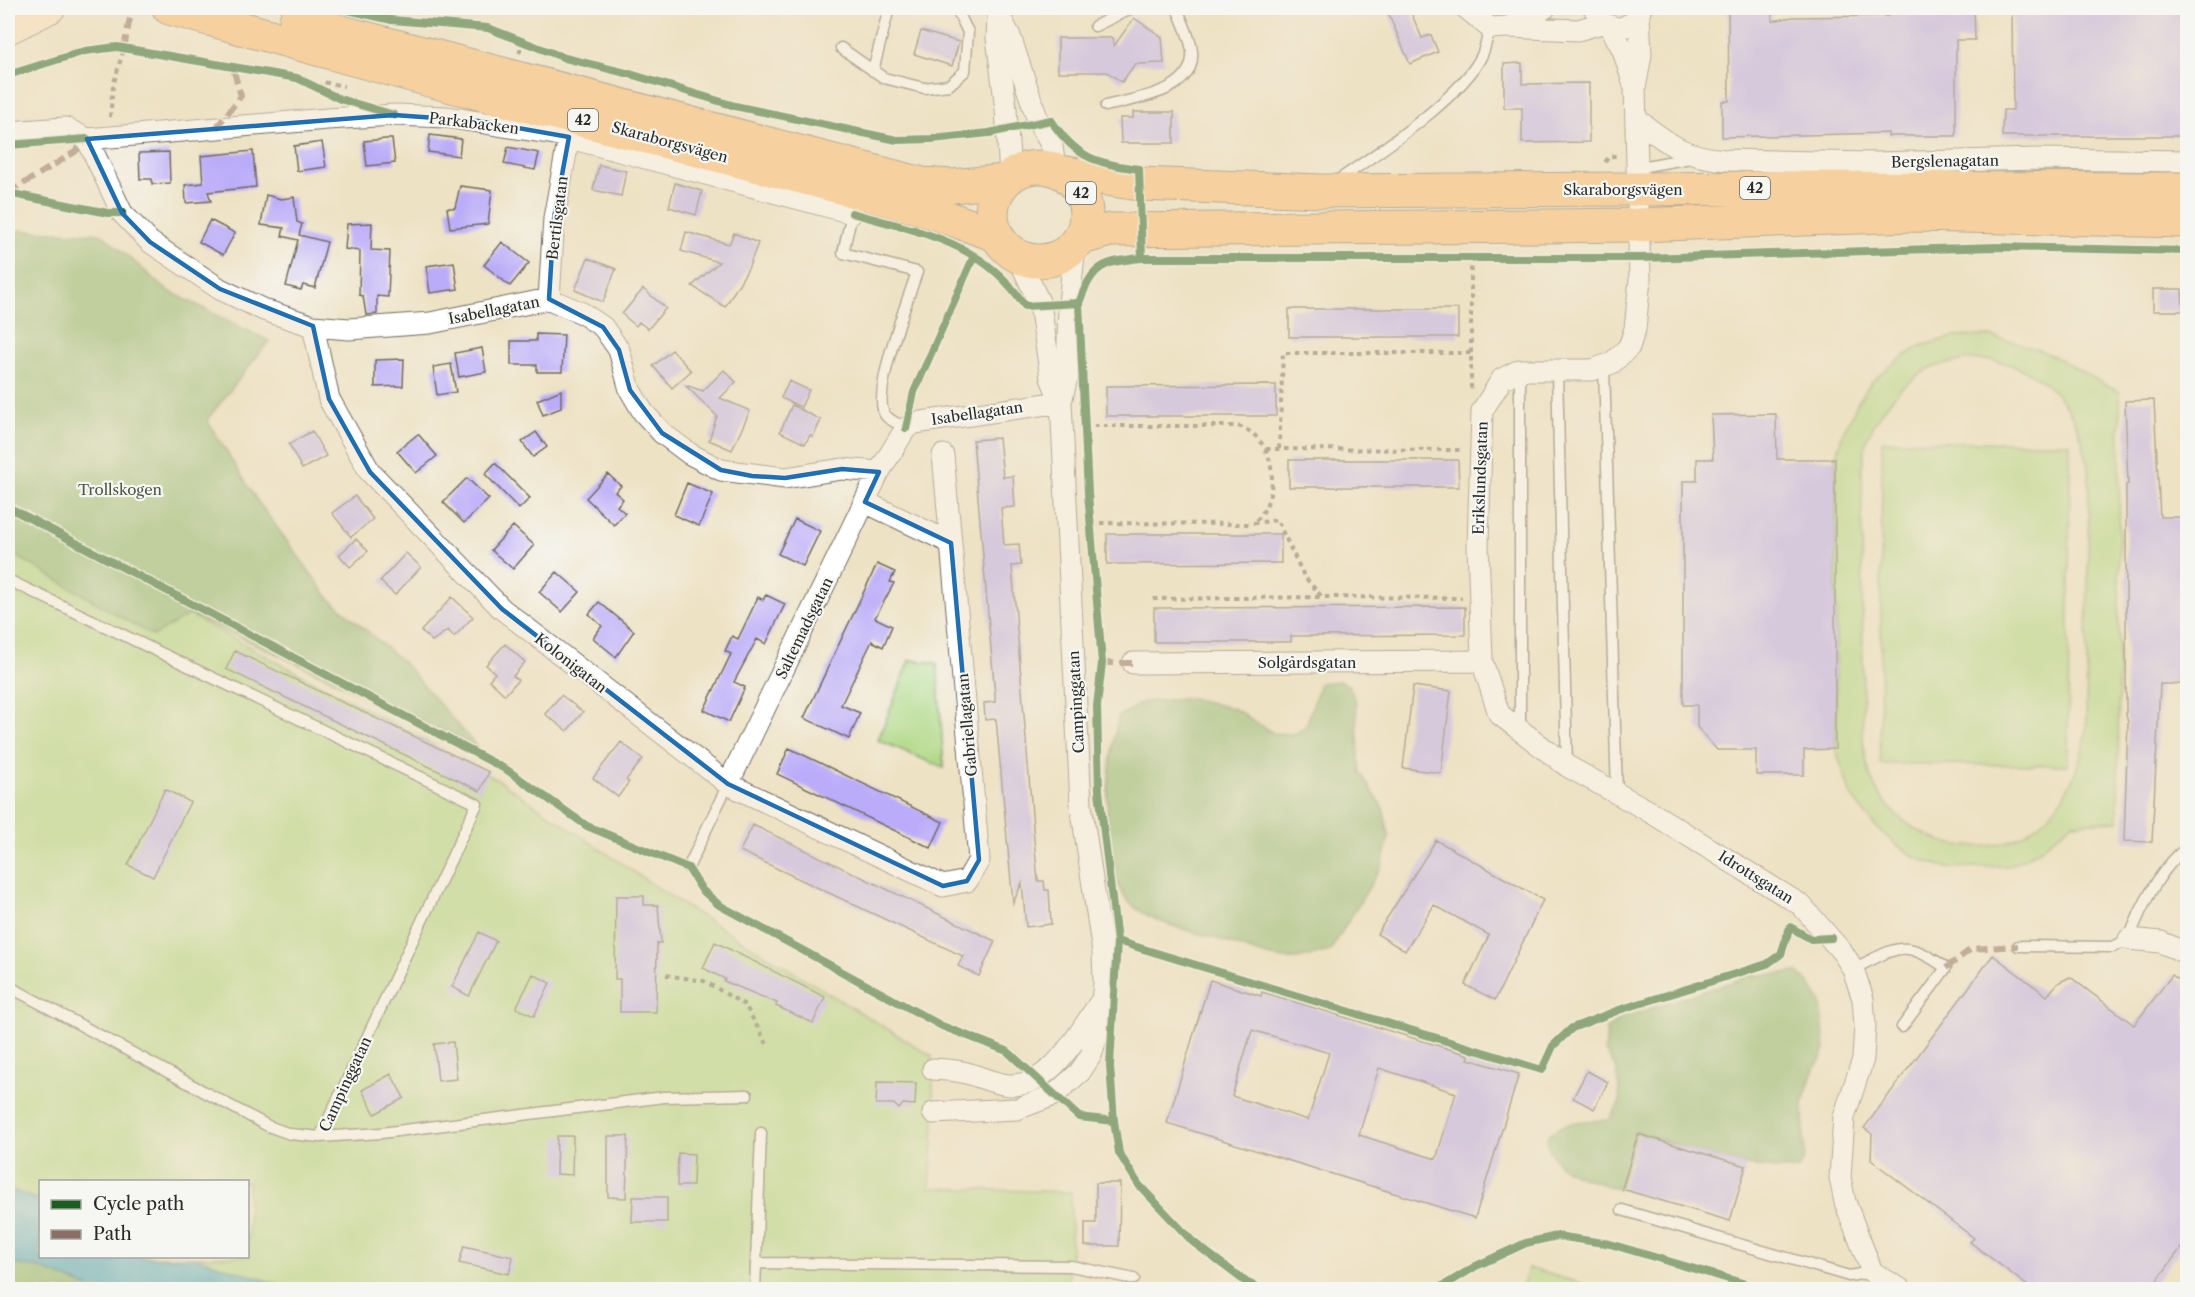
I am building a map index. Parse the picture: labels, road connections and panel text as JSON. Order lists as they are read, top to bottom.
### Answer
{
  "streets": {
    "main road": ["42", "Skaraborgsvägen"],
    "street": [
      "Parkabacken",
      "Bergslenagatan",
      "Bertilsgatan",
      "Isabellagatan",
      "Erikslundsgatan",
      "Saltemadsgatan",
      "Solgårdsgatan",
      "Kolonigatan",
      "Campinggatan",
      "Gabriellagatan",
      "Idrottsgatan"
    ]
  },
  "crossings": [
    ["42", "Skaraborgsvägen"],
    ["42", "Campinggatan"],
    ["Parkabacken", "Bertilsgatan"],
    ["Parkabacken", "Isabellagatan"],
    ["Skaraborgsvägen", "Bergslenagatan"],
    ["Skaraborgsvägen", "Campinggatan"],
    ["Bertilsgatan", "Isabellagatan"],
    ["Isabellagatan", "Saltemadsgatan"],
    ["Isabellagatan", "Kolonigatan"],
    ["Isabellagatan", "Campinggatan"],
    ["Erikslundsgatan", "Solgårdsgatan"],
    ["Erikslundsgatan", "Idrottsgatan"],
    ["Saltemadsgatan", "Kolonigatan"],
    ["Kolonigatan", "Gabriellagatan"]
  ],
  "parks": ["Trollskogen"],
  "legend": ["Cycle path", "Path"]
}
